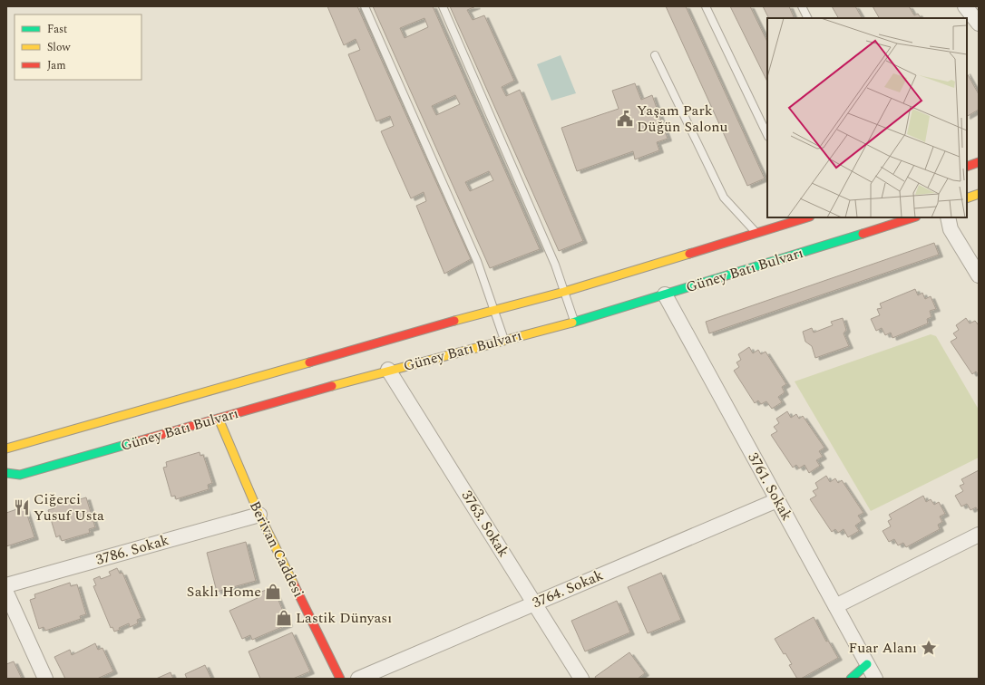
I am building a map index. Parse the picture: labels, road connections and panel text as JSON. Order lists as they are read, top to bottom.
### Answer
{
  "streets": {
    "street": [
      "Güney Batı Bulvarı",
      "3761. Sokak",
      "3763. Sokak",
      "Berivan Caddesi",
      "3786. Sokak",
      "3764. Sokak"
    ]
  },
  "crossings": [
    ["Güney Batı Bulvarı", "3761. Sokak"],
    ["Güney Batı Bulvarı", "3763. Sokak"],
    ["Güney Batı Bulvarı", "Berivan Caddesi"],
    ["3761. Sokak", "3764. Sokak"],
    ["3763. Sokak", "3764. Sokak"],
    ["Berivan Caddesi", "3786. Sokak"]
  ],
  "places": {
    "public building": ["Yaşam Park Düğün Salonu"],
    "restaurant": ["Ciğerci Yusuf Usta"],
    "shop": ["Saklı Home", "Lastik Dünyası"],
    "place": ["Fuar Alanı"]
  },
  "legend": ["Fast", "Slow", "Jam"]
}
